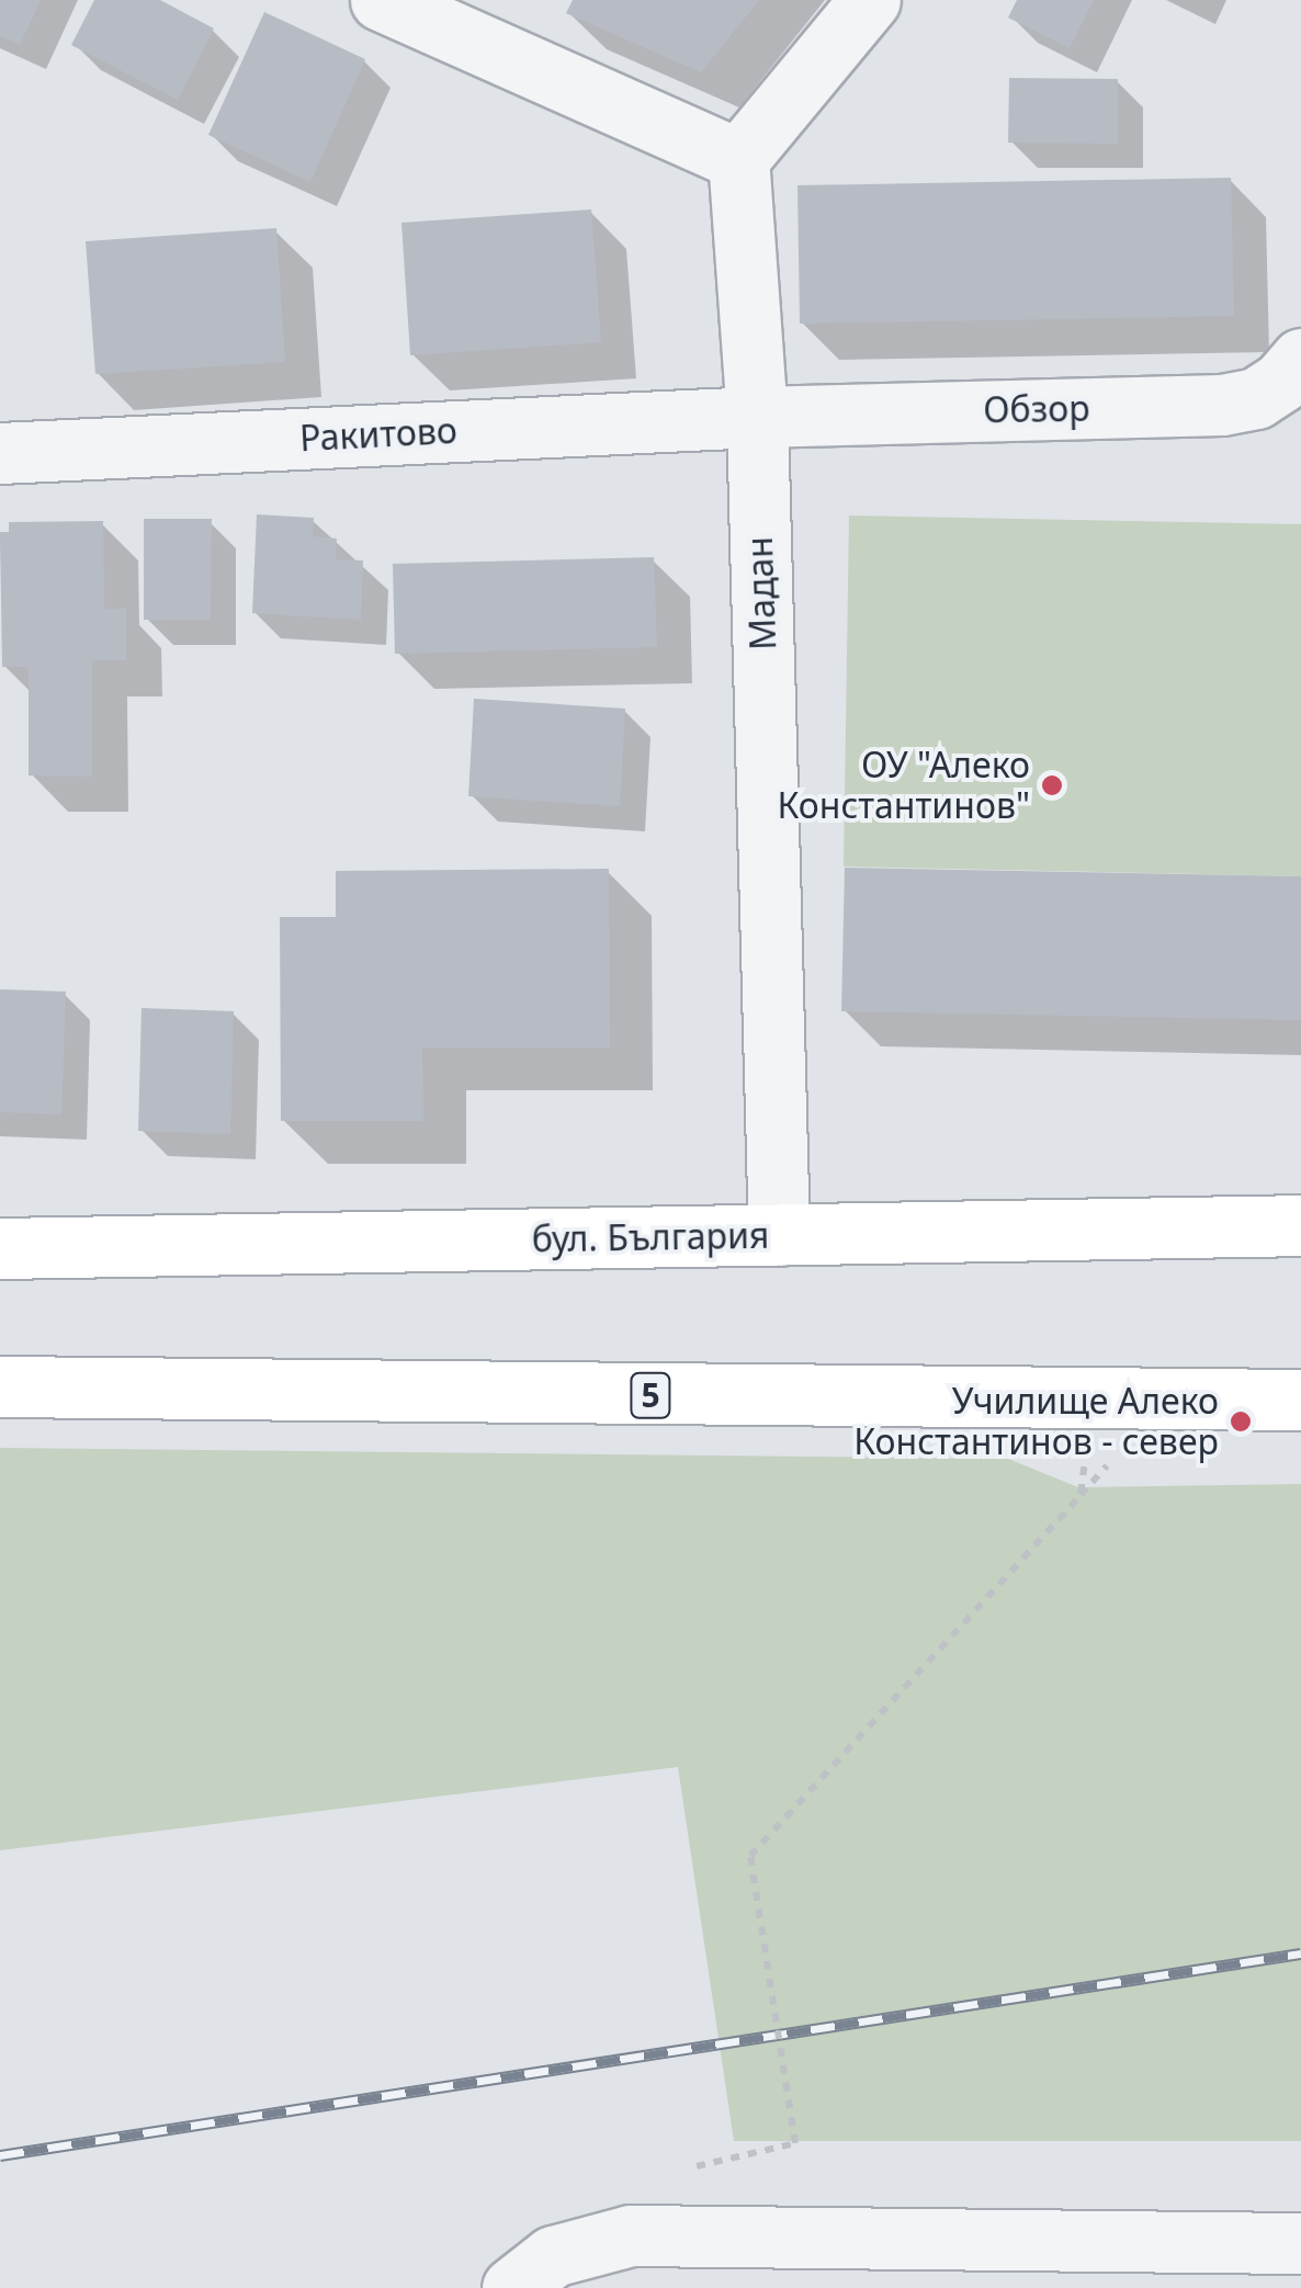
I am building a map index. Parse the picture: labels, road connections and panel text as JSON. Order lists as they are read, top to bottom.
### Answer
{
  "streets": {
    "highway": ["бул. България", "5"],
    "street": ["Обзор", "Ракитово", "Мадан"]
  },
  "crossings": [
    ["Обзор", "Ракитово"],
    ["Обзор", "Мадан"],
    ["Ракитово", "Мадан"],
    ["Мадан", "бул. България"]
  ],
  "places": ["ОУ \"Алеко Константинов\"", "Училище Алеко Константинов - север"]
}
